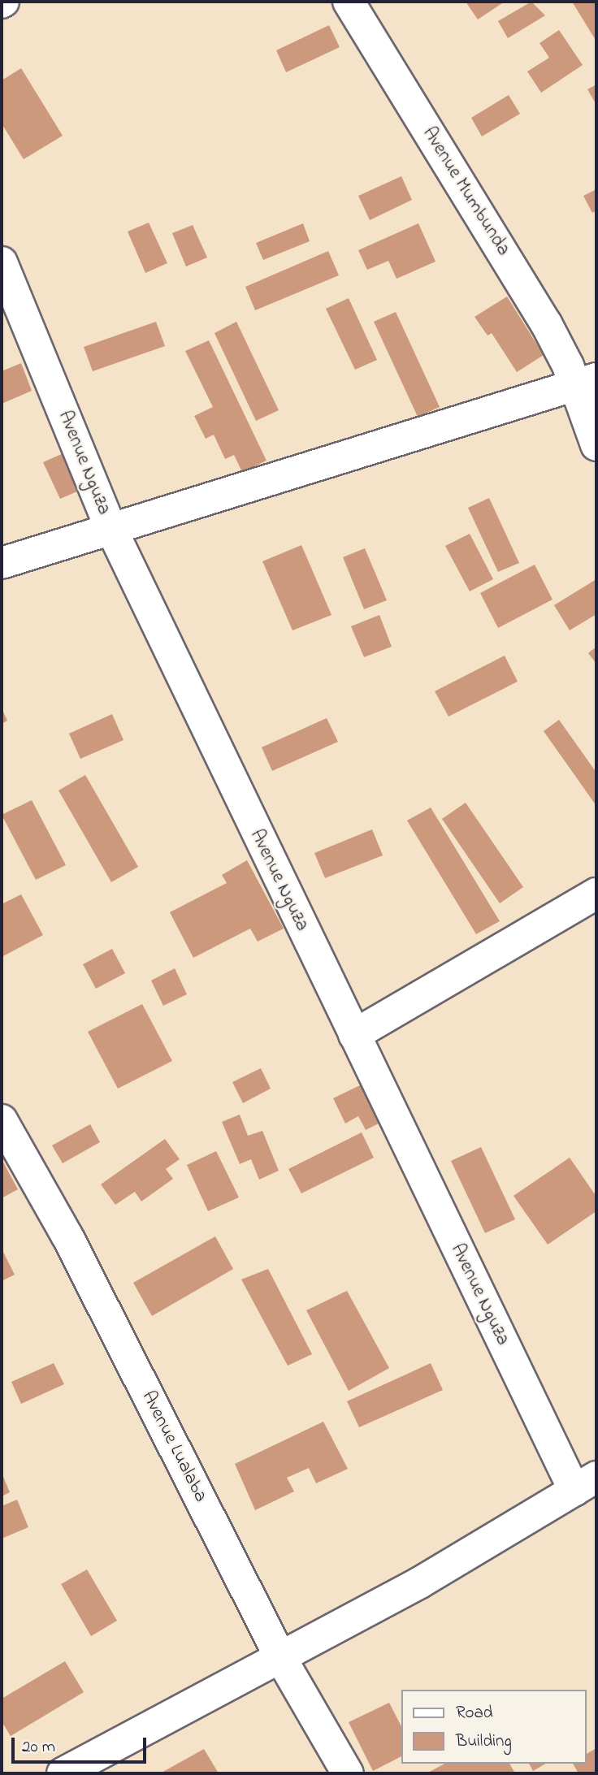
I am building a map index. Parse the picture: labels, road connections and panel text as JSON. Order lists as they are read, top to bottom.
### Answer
{
  "streets": {
    "street": ["Avenue Mumbunda", "Avenue Nguza", "Avenue Lualaba"]
  },
  "legend": ["Road", "Building"],
  "scale_bar": "20 m"
}
